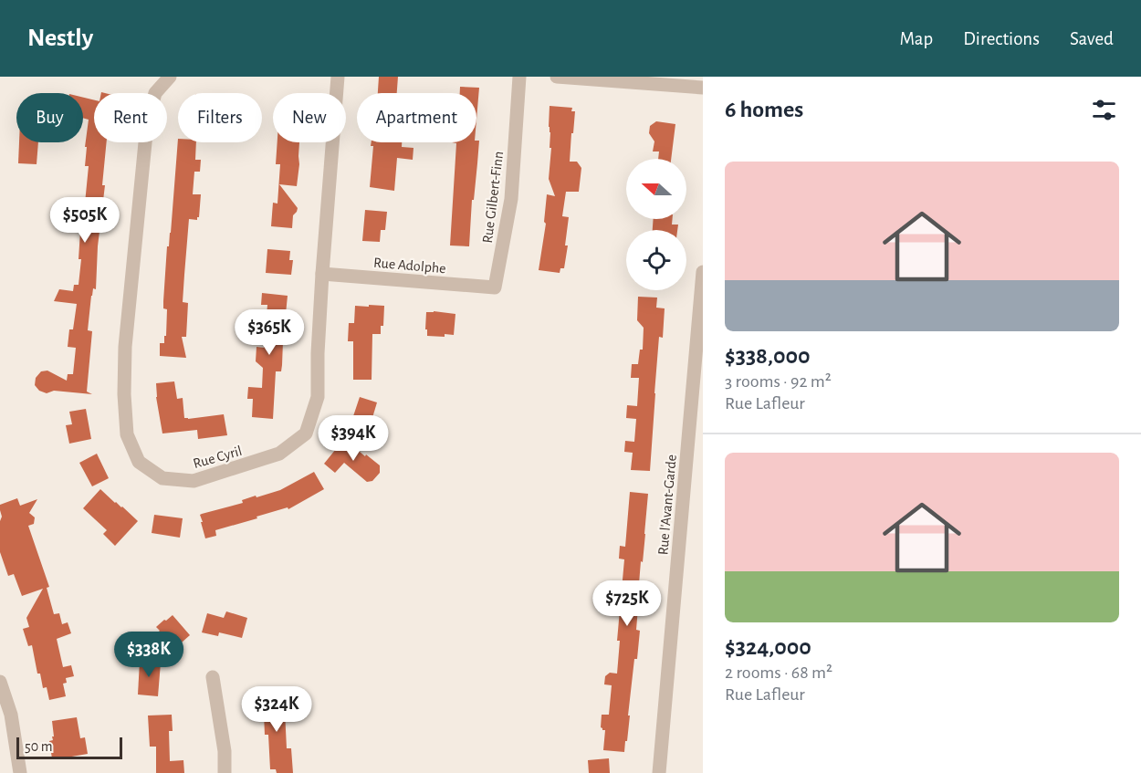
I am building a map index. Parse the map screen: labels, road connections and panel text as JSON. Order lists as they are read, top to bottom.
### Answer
{
  "streets": {
    "street": [
      "Rue Gilbert-Finn",
      "Rue Adolphe",
      "Rue Cyril",
      "Rue l'Avant-Garde"
    ]
  },
  "crossings": [
    ["Rue Gilbert-Finn", "Rue Adolphe"],
    ["Rue Adolphe", "Rue Cyril"]
  ],
  "scale_bar": "50 m",
  "north": "left",
  "page": {
    "header": "Nestly",
    "nav": ["Map", "Directions", "Saved"],
    "heading": "6 homes",
    "chip": [
      "Buy",
      "Rent",
      "Filters",
      "New",
      "Apartment"
    ],
    "list": [
      {
        "name": "$338,000",
        "note": "3 rooms · 92 m² · Rue Lafleur"
      },
      {
        "name": "$324,000",
        "note": "2 rooms · 68 m² · Rue Lafleur"
      }
    ],
    "price": [
      "$505K",
      "$365K",
      "$394K",
      "$725K",
      "$338K",
      "$324K"
    ],
    "scale": "50 m"
  }
}
